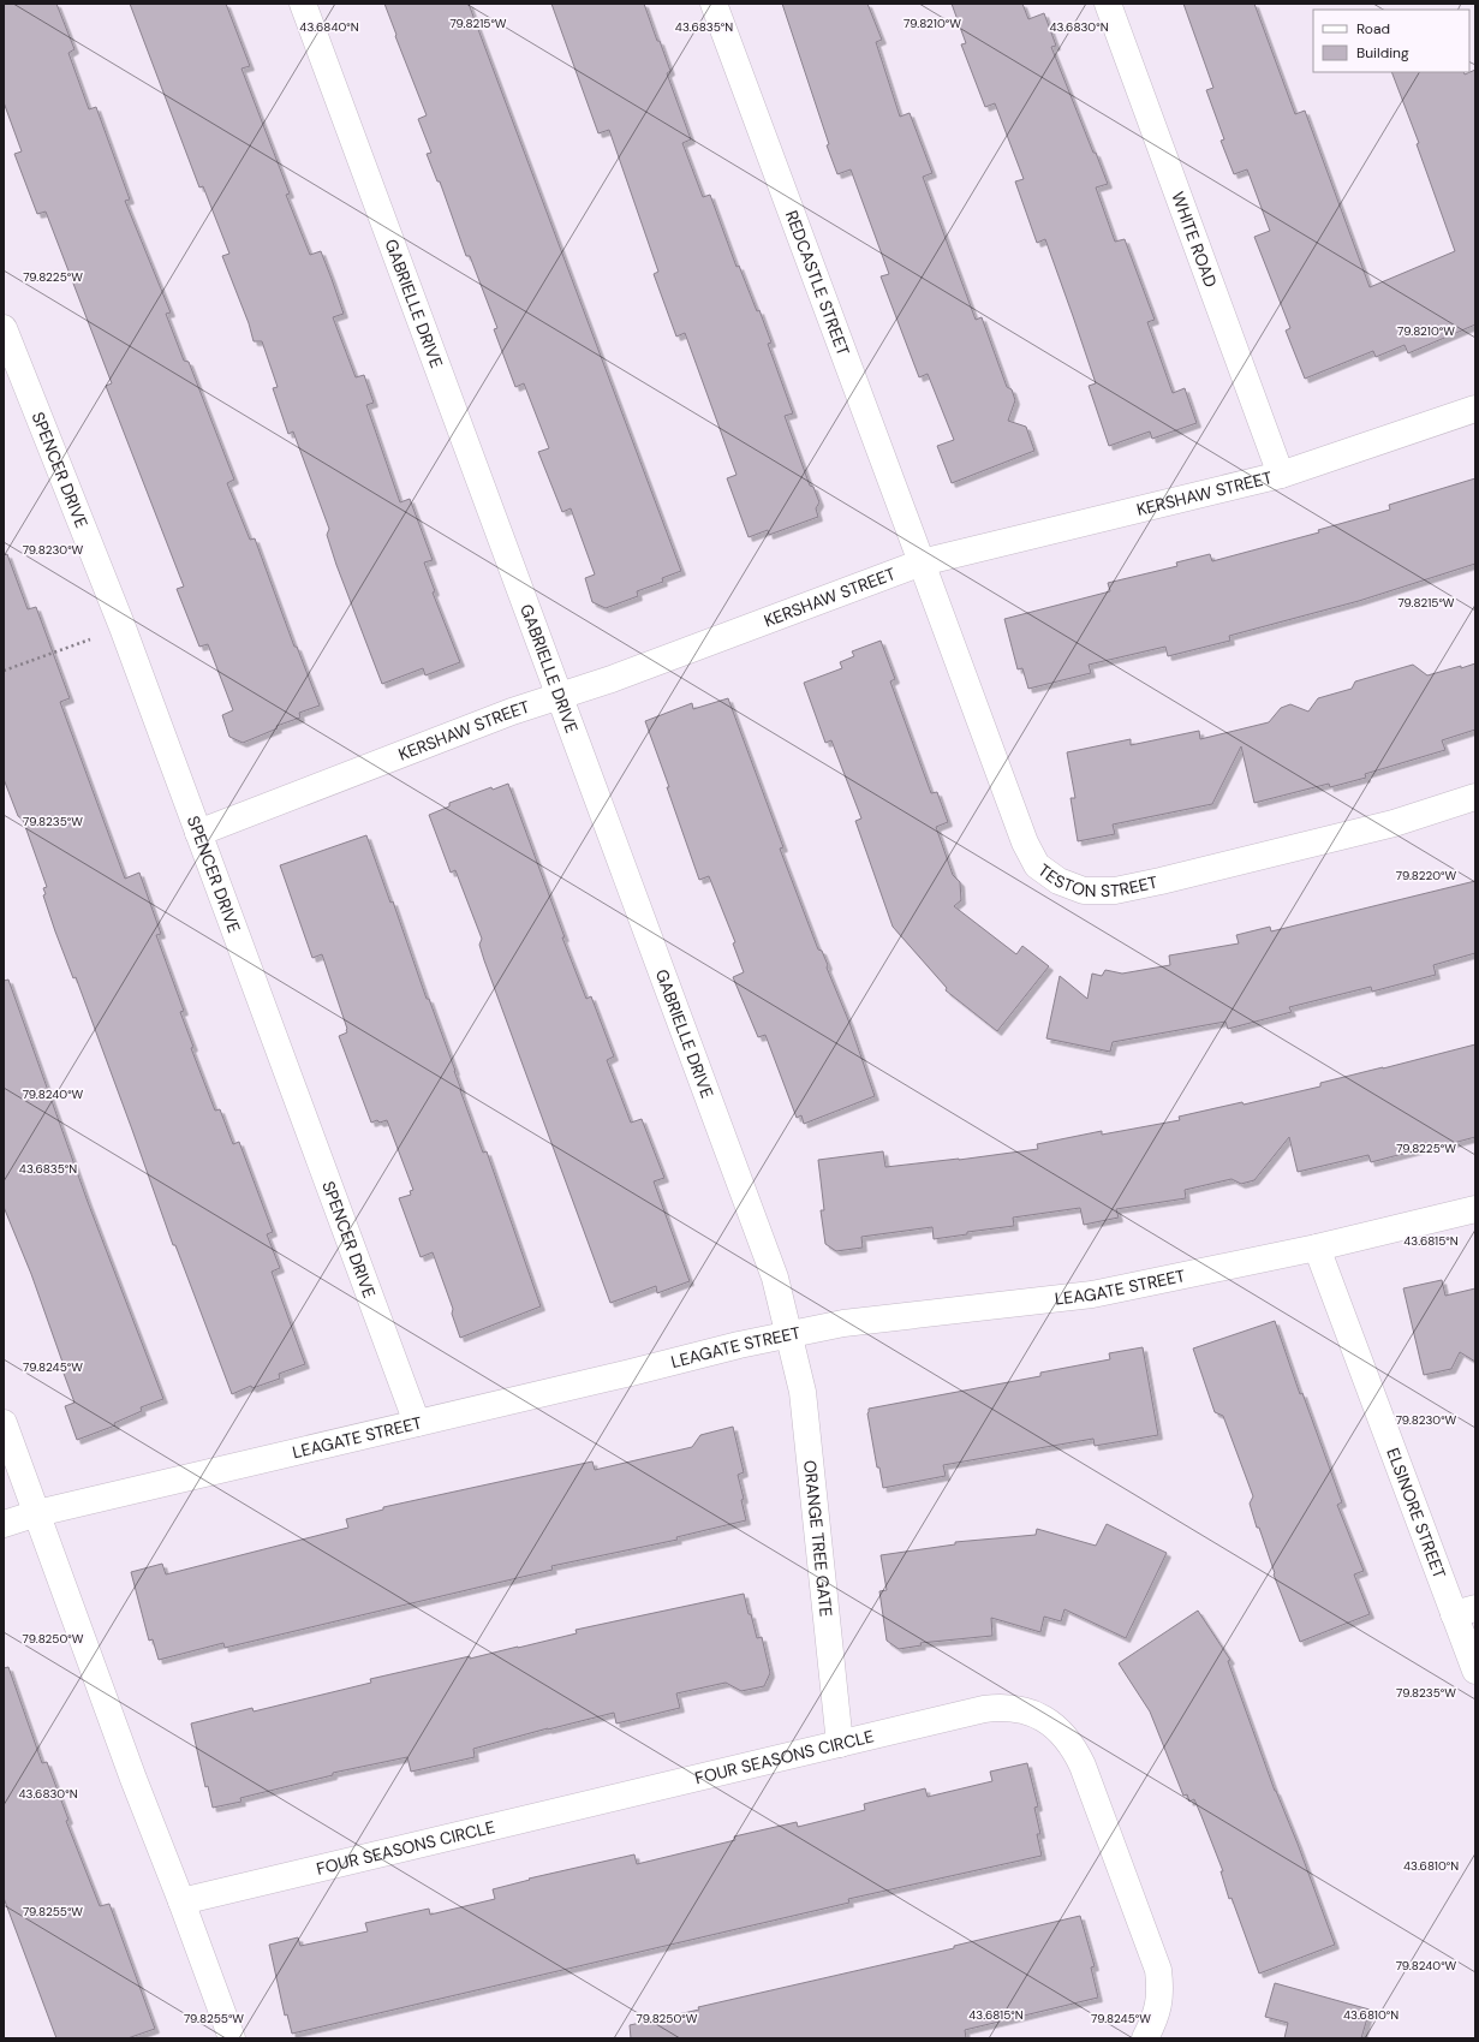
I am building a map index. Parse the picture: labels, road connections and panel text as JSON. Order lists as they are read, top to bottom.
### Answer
{
  "streets": {
    "street": [
      "WHITE ROAD",
      "REDCASTLE STREET",
      "GABRIELLE DRIVE",
      "SPENCER DRIVE",
      "KERSHAW STREET",
      "TESTON STREET",
      "LEAGATE STREET",
      "ELSINORE STREET",
      "ORANGE TREE GATE",
      "FOUR SEASONS CIRCLE"
    ]
  },
  "crossings": [
    ["WHITE ROAD", "KERSHAW STREET"],
    ["REDCASTLE STREET", "KERSHAW STREET"],
    ["REDCASTLE STREET", "TESTON STREET"],
    ["GABRIELLE DRIVE", "KERSHAW STREET"],
    ["GABRIELLE DRIVE", "LEAGATE STREET"],
    ["GABRIELLE DRIVE", "ORANGE TREE GATE"],
    ["SPENCER DRIVE", "KERSHAW STREET"],
    ["SPENCER DRIVE", "LEAGATE STREET"],
    ["KERSHAW STREET", "TESTON STREET"],
    ["LEAGATE STREET", "ELSINORE STREET"],
    ["LEAGATE STREET", "ORANGE TREE GATE"],
    ["ORANGE TREE GATE", "FOUR SEASONS CIRCLE"]
  ],
  "legend": ["Road", "Building"],
  "coordinates": [
    "79.8215°W",
    "79.8210°W",
    "43.6840°N",
    "43.6835°N",
    "43.6830°N",
    "79.8225°W",
    "79.8230°W",
    "79.8235°W",
    "79.8220°W",
    "79.8240°W",
    "43.6815°N",
    "79.8245°W",
    "79.8250°W",
    "43.6810°N",
    "79.8255°W"
  ]
}
